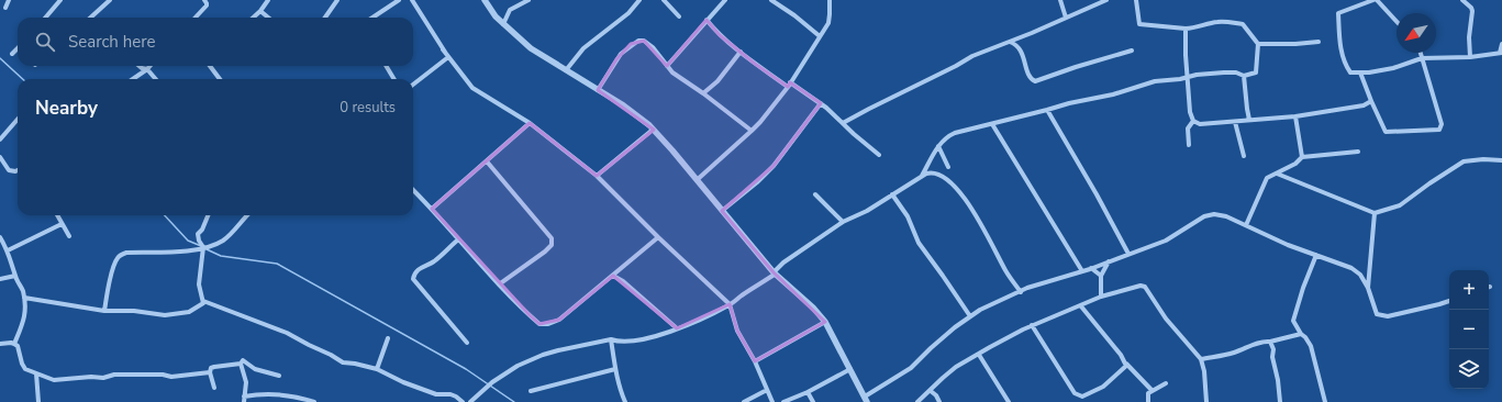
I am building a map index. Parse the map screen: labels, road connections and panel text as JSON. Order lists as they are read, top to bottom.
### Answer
{
  "north": "bottom left",
  "page": {
    "search": "Search here",
    "heading": ["Nearby", "0 results"],
    "map_buttons": ["+", "−"]
  }
}
